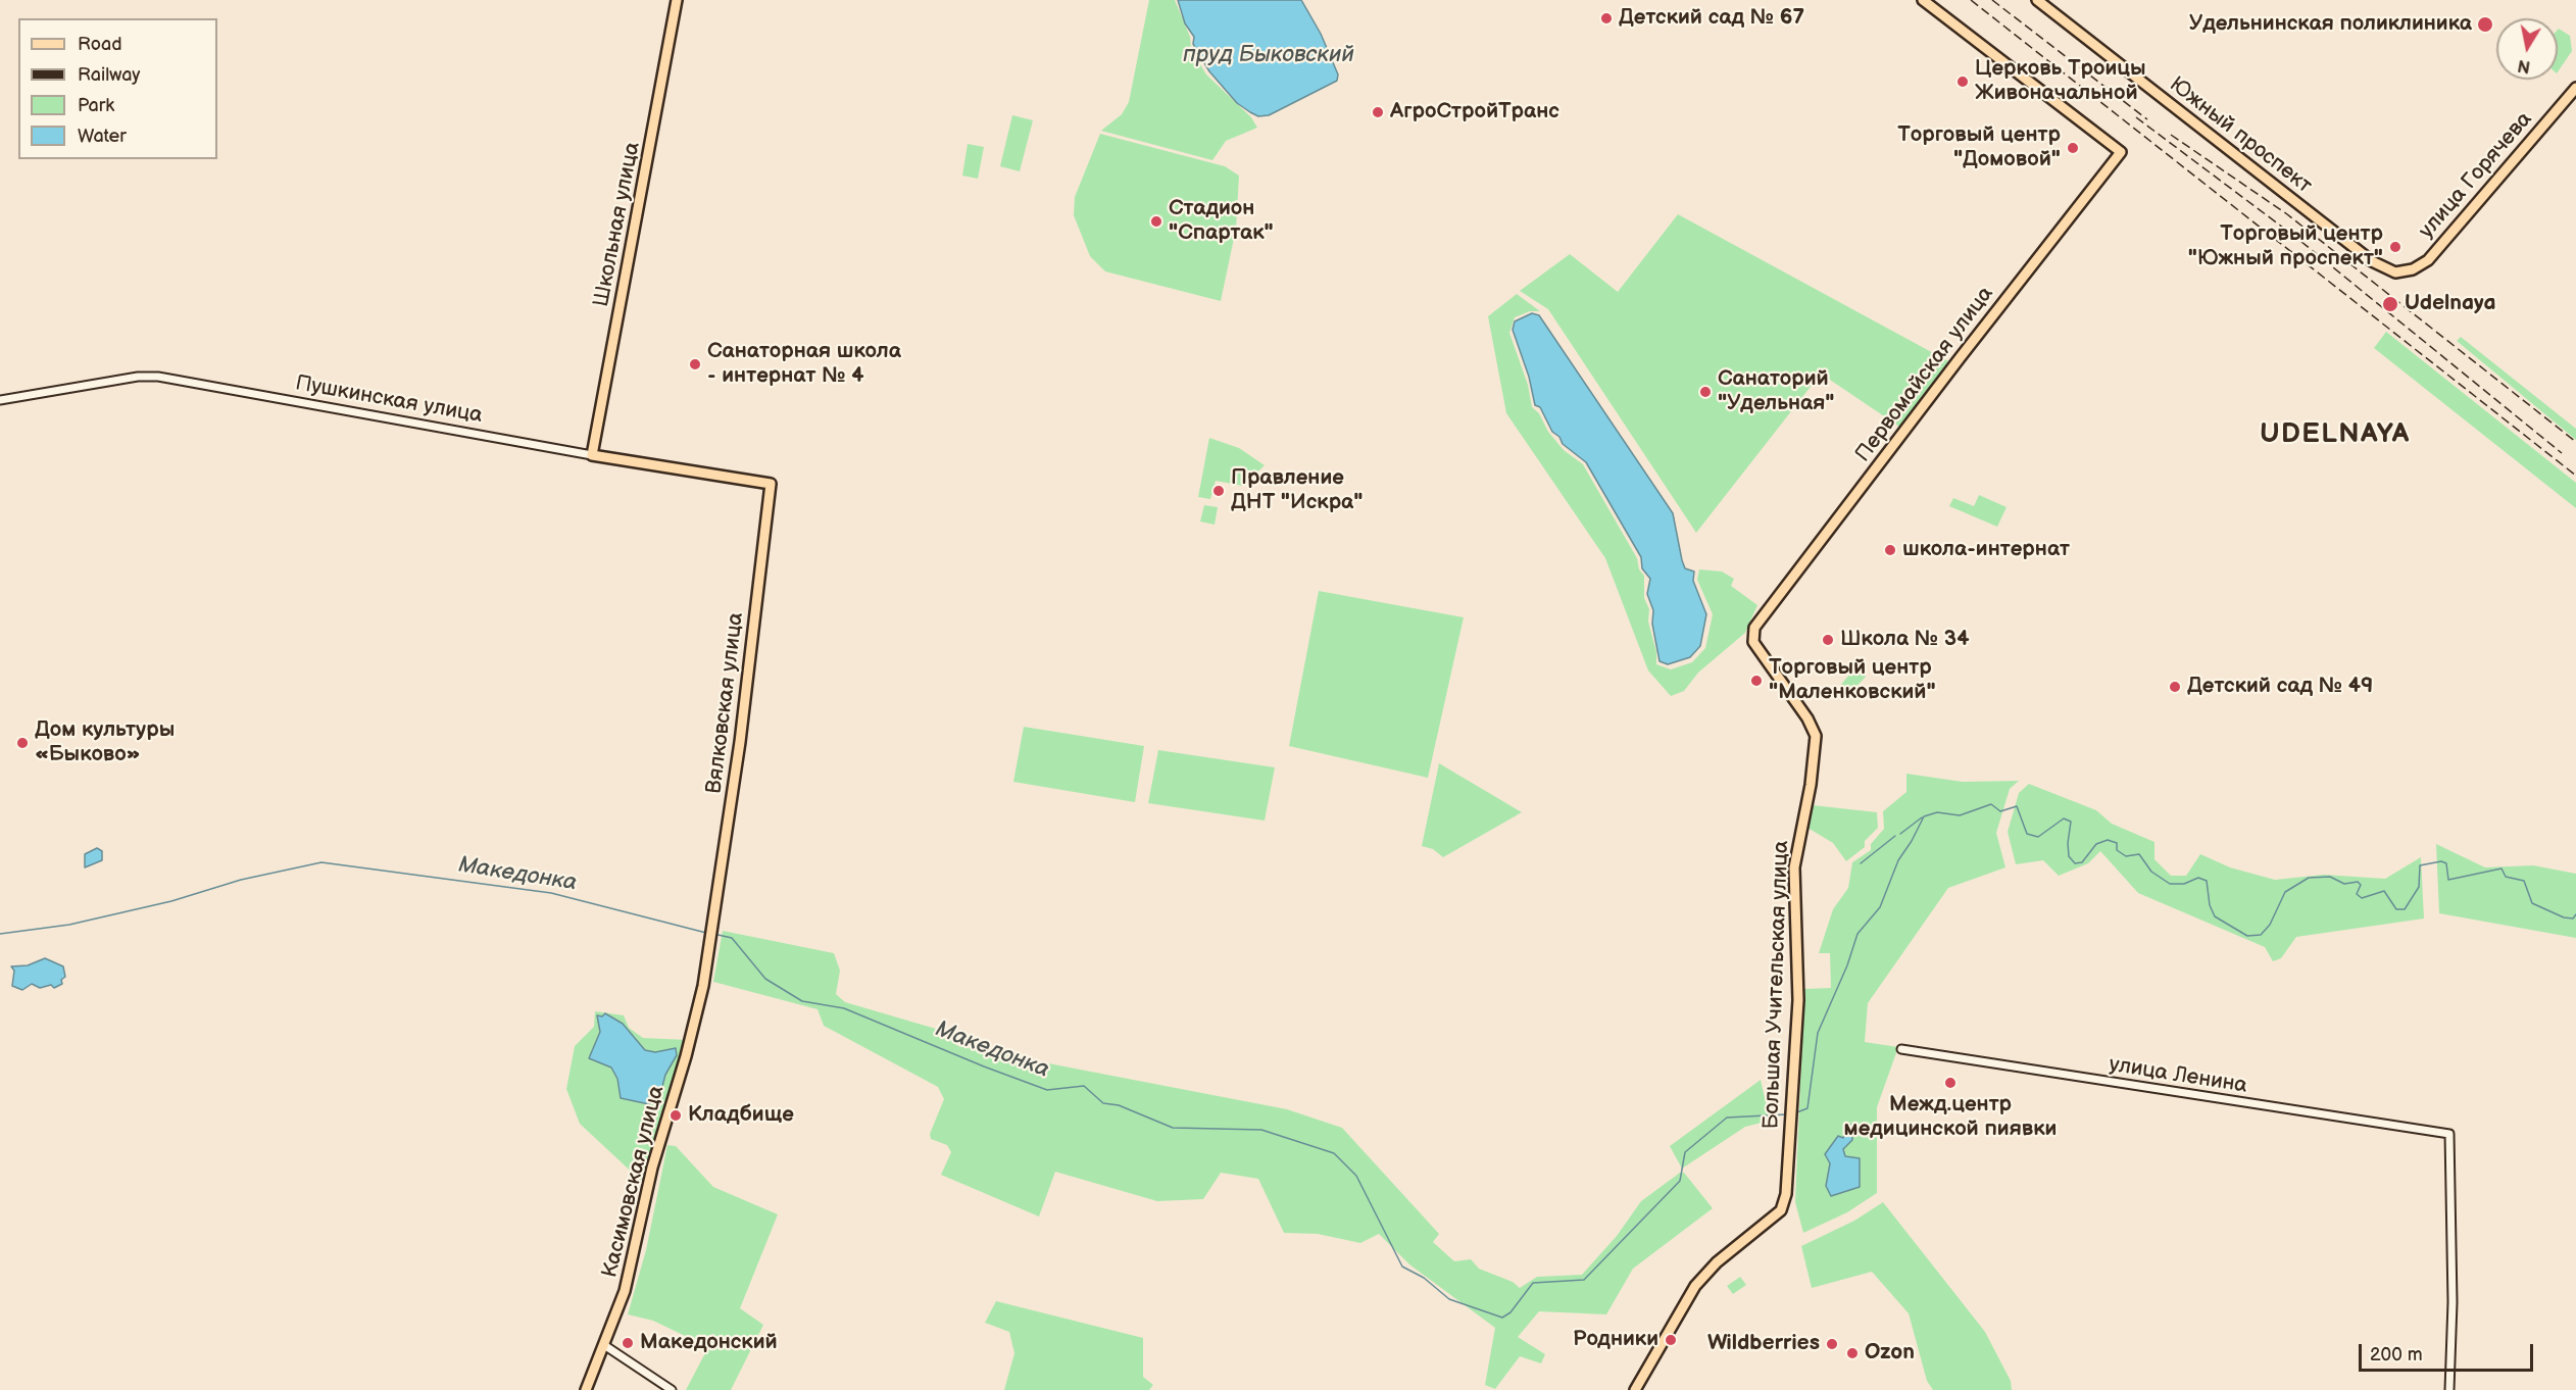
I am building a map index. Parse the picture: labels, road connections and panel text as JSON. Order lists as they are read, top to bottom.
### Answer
{
  "streets": {
    "main road": [
      "Южный проспект",
      "улица Горячева",
      "Школьная улица",
      "Первомайская улица",
      "Пушкинская улица",
      "Вялковская улица",
      "Большая Учительская улица",
      "Касимовская улица"
    ],
    "street": ["улица Ленина"]
  },
  "crossings": [
    ["Южный проспект", "улица Горячева"],
    ["Школьная улица", "Пушкинская улица"],
    ["Первомайская улица", "Большая Учительская улица"],
    ["Пушкинская улица", "Вялковская улица"],
    ["Вялковская улица", "Касимовская улица"]
  ],
  "districts": ["UDELNAYA"],
  "water": ["пруд Быковский", "Македонка"],
  "places": [
    "Детский сад № 67",
    "Удельнинская поликлиника",
    "Церковь Троицы Живоначальной",
    "АгроСтройТранс",
    "Торговый центр \"Домовой\"",
    "Стадион \"Спартак\"",
    "Торговый центр \"Южный проспект\"",
    "Udelnaya",
    "Санаторная школа - интернат № 4",
    "Санаторий \"Удельная\"",
    "Правление ДНТ \"Искра\"",
    "школа-интернат",
    "Школа № 34",
    "Торговый центр \"Маленковский\"",
    "Детский сад № 49",
    "Дом культуры «Быково»",
    "Межд.центр медицинской пиявки",
    "Кладбище",
    "Родники",
    "Македонский",
    "Wildberries",
    "Ozon"
  ],
  "legend": [
    "Road",
    "Railway",
    "Park",
    "Water"
  ],
  "scale_bar": "200 m",
  "north": "bottom"
}
